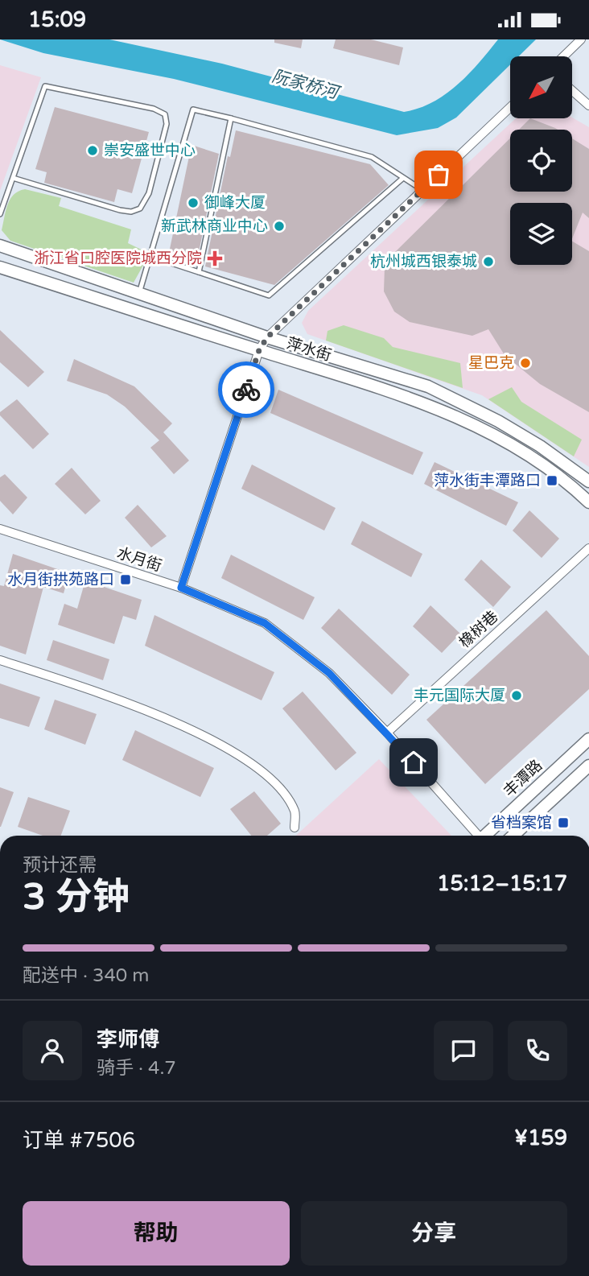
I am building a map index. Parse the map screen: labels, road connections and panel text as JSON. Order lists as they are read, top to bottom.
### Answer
{
  "streets": {
    "main road": ["萍水街", "丰潭路"],
    "street": ["水月街", "橡树巷"]
  },
  "crossings": [
    ["水月街", "橡树巷"]
  ],
  "water": ["阮家桥河"],
  "places": {
    "other": [
      "崇安盛世中心",
      "御峰大厦",
      "新武林商业中心",
      "杭州城西银泰城",
      "星巴克",
      "丰元国际大厦"
    ],
    "health": ["浙江省口腔医院城西分院"],
    "transit": ["萍水街丰潭路口", "水月街拱苑路口", "省档案馆"]
  },
  "north": "bottom left",
  "page": {
    "status": "15:09",
    "heading": ["3 分钟", "预计还需", "15:12–15:17"],
    "panel": [
      "李师傅",
      "骑手 · 4.7",
      "订单 #7506",
      "¥159"
    ],
    "bar": "配送中 · 340 m",
    "buttons": ["帮助", "分享"]
  }
}
